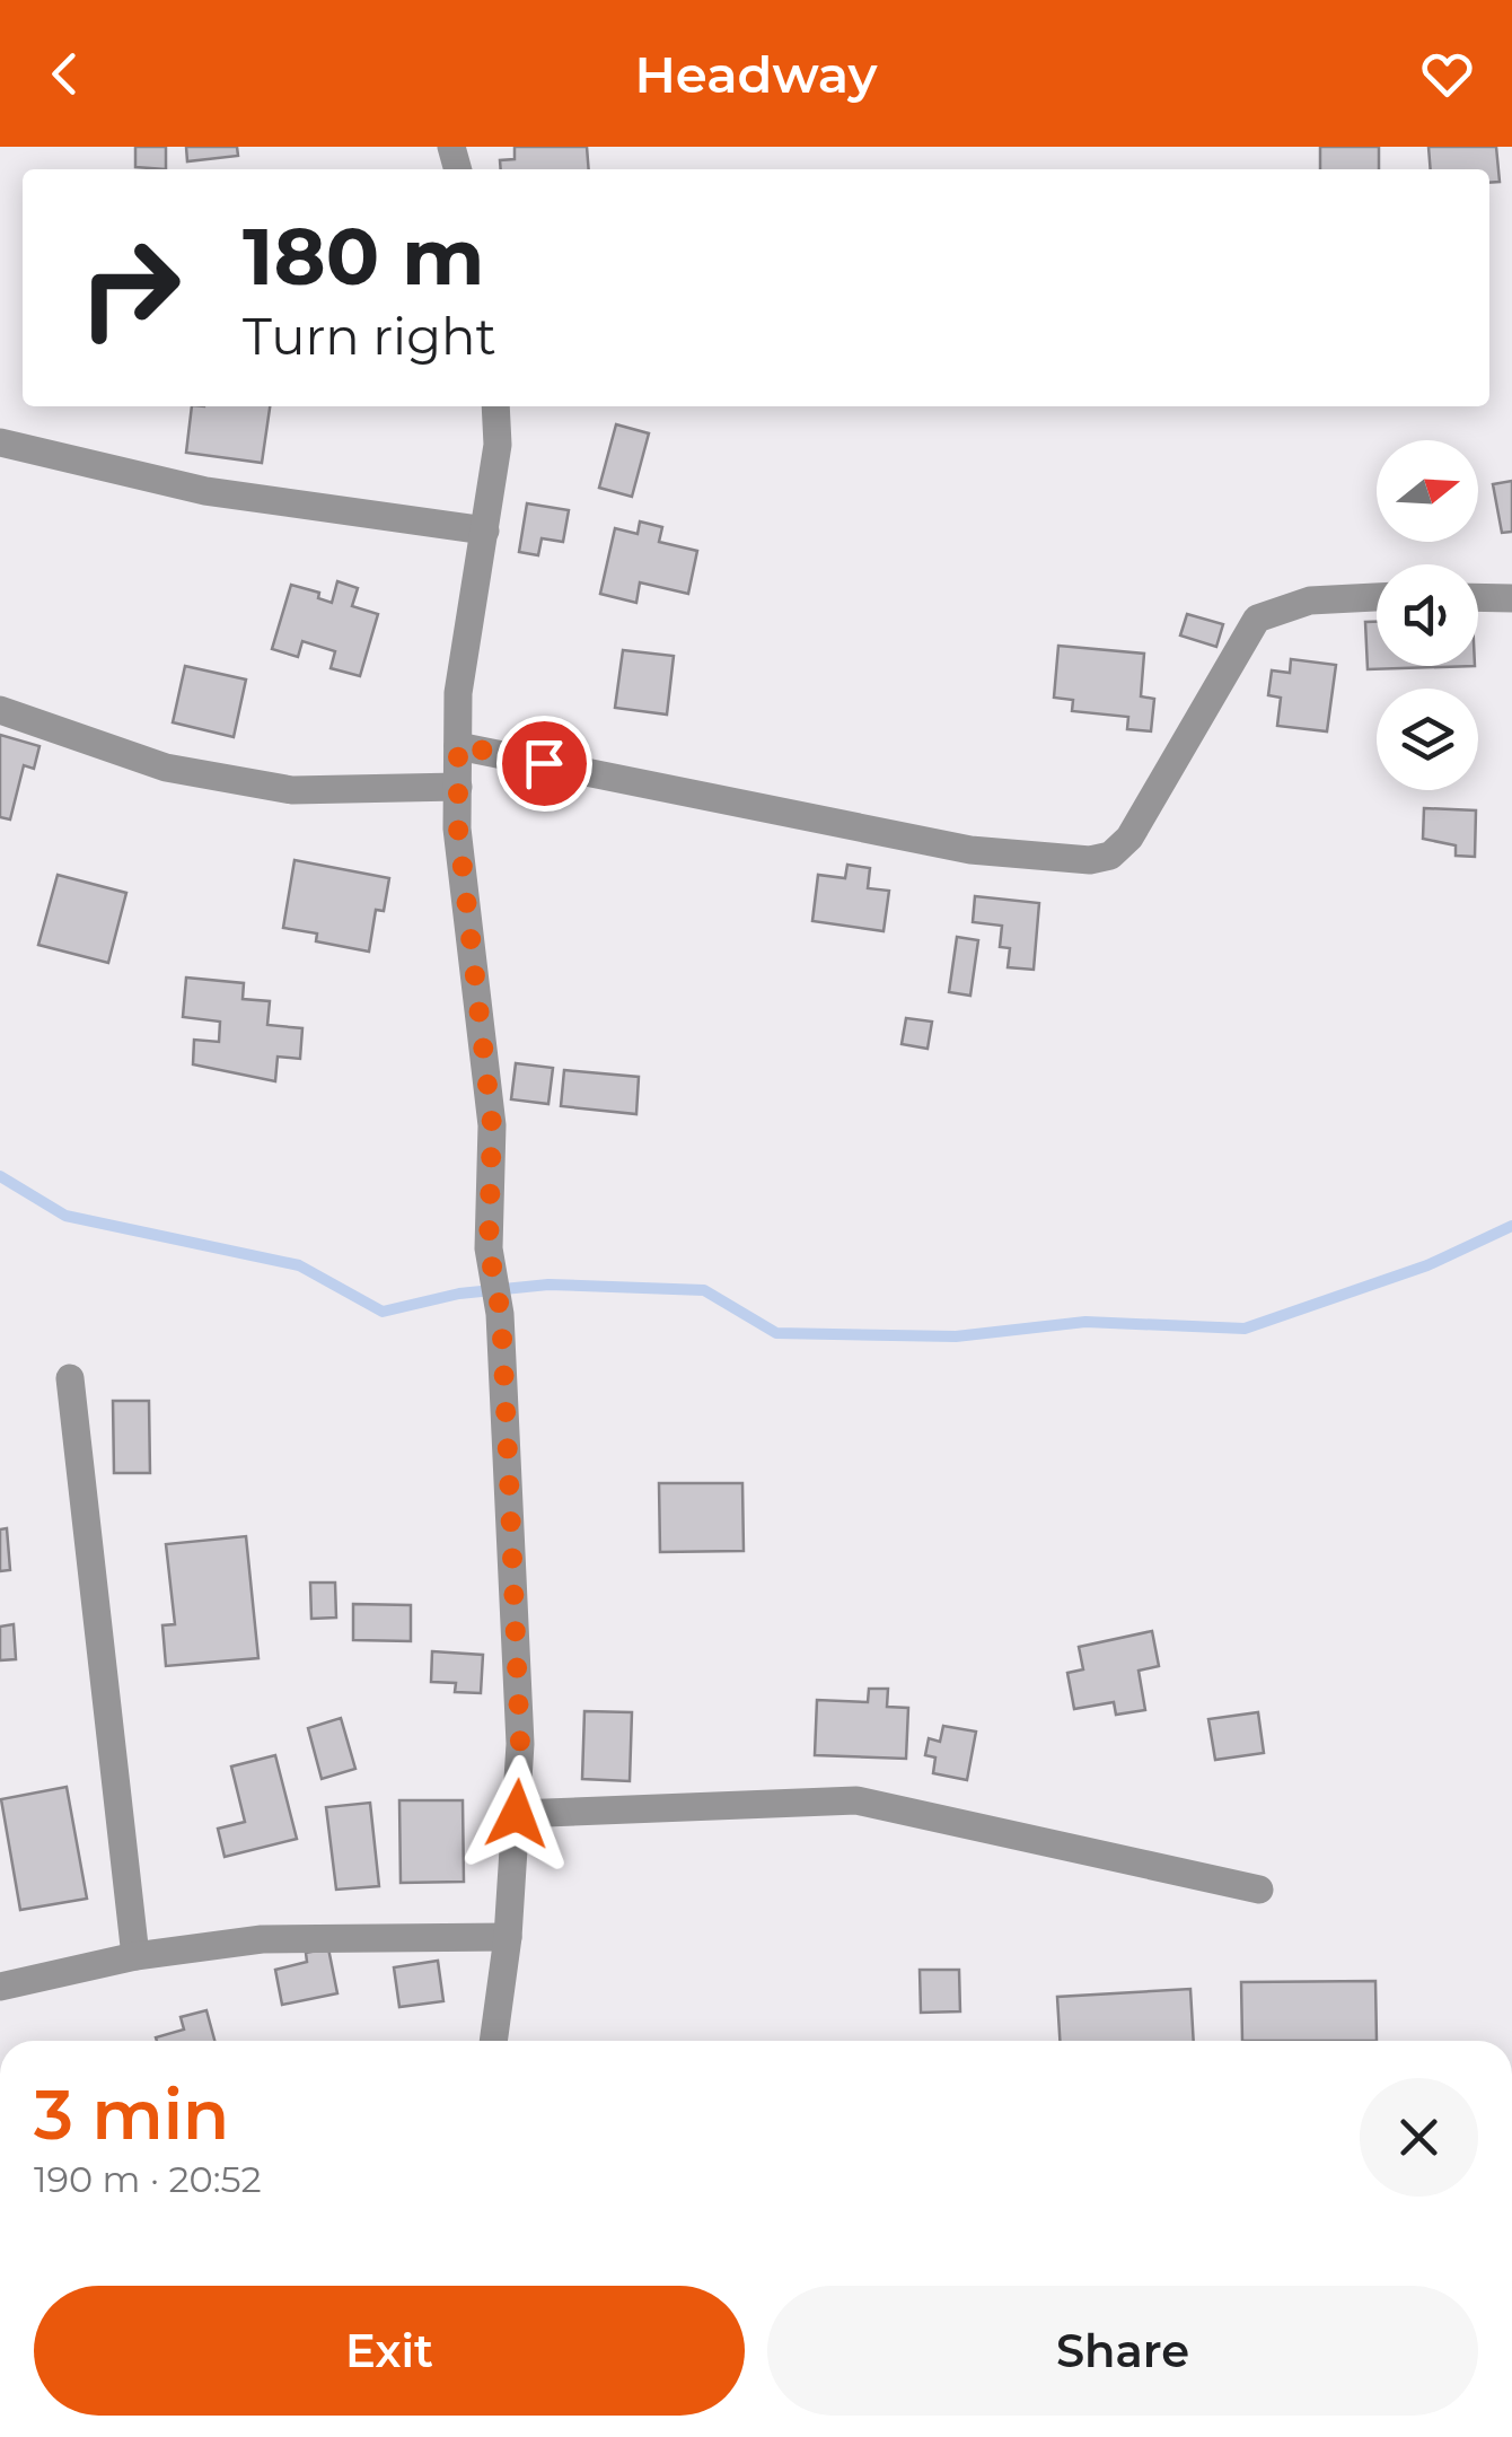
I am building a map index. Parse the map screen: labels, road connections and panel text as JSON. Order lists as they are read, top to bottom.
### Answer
{
  "north": "right",
  "page": {
    "header": "Headway",
    "turn": ["180 m", "Turn right"],
    "heading": ["3 min", "190 m · 20:52"],
    "buttons": ["Exit", "Share"]
  }
}
